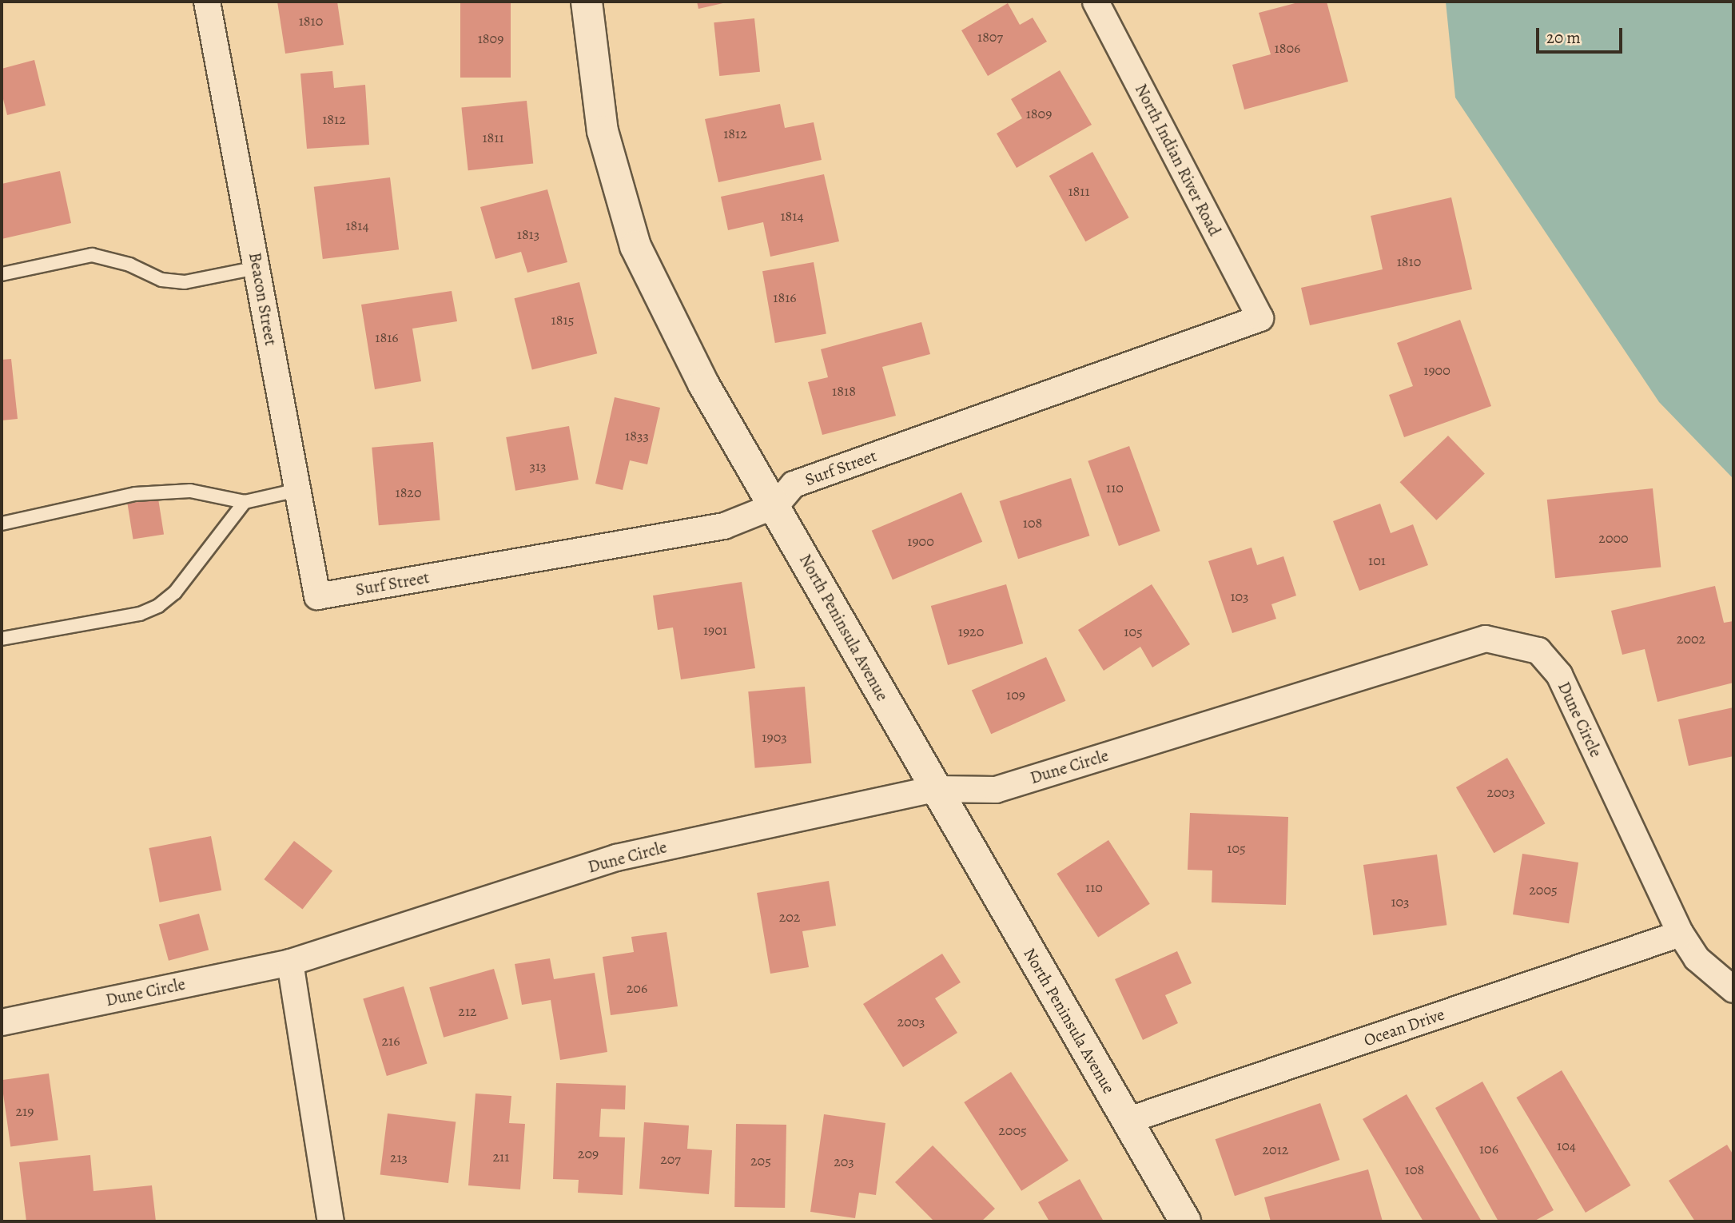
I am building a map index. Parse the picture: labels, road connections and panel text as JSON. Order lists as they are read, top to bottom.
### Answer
{
  "streets": {
    "street": [
      "North Indian River Road",
      "Beacon Street",
      "Surf Street",
      "North Peninsula Avenue",
      "Dune Circle",
      "Ocean Drive"
    ]
  },
  "crossings": [
    ["North Indian River Road", "Surf Street"],
    ["Beacon Street", "Surf Street"],
    ["Surf Street", "North Peninsula Avenue"],
    ["North Peninsula Avenue", "Dune Circle"],
    ["North Peninsula Avenue", "Ocean Drive"],
    ["Dune Circle", "Ocean Drive"]
  ],
  "house_numbers": [
    "1810",
    "1807",
    "1809",
    "1806",
    "1809",
    "1812",
    "1812",
    "1811",
    "1811",
    "1814",
    "1814",
    "1813",
    "1810",
    "1816",
    "1815",
    "1816",
    "1900",
    "1818",
    "1833",
    "313",
    "110",
    "1820",
    "108",
    "2000",
    "1900",
    "101",
    "103",
    "1901",
    "1920",
    "105",
    "2002",
    "109",
    "1903",
    "2003",
    "105",
    "110",
    "2005",
    "103",
    "202",
    "206",
    "212",
    "2003",
    "216",
    "219",
    "2005",
    "104",
    "106",
    "2012",
    "209",
    "211",
    "213",
    "207",
    "205",
    "203",
    "108"
  ],
  "scale_bar": "20 m"
}
